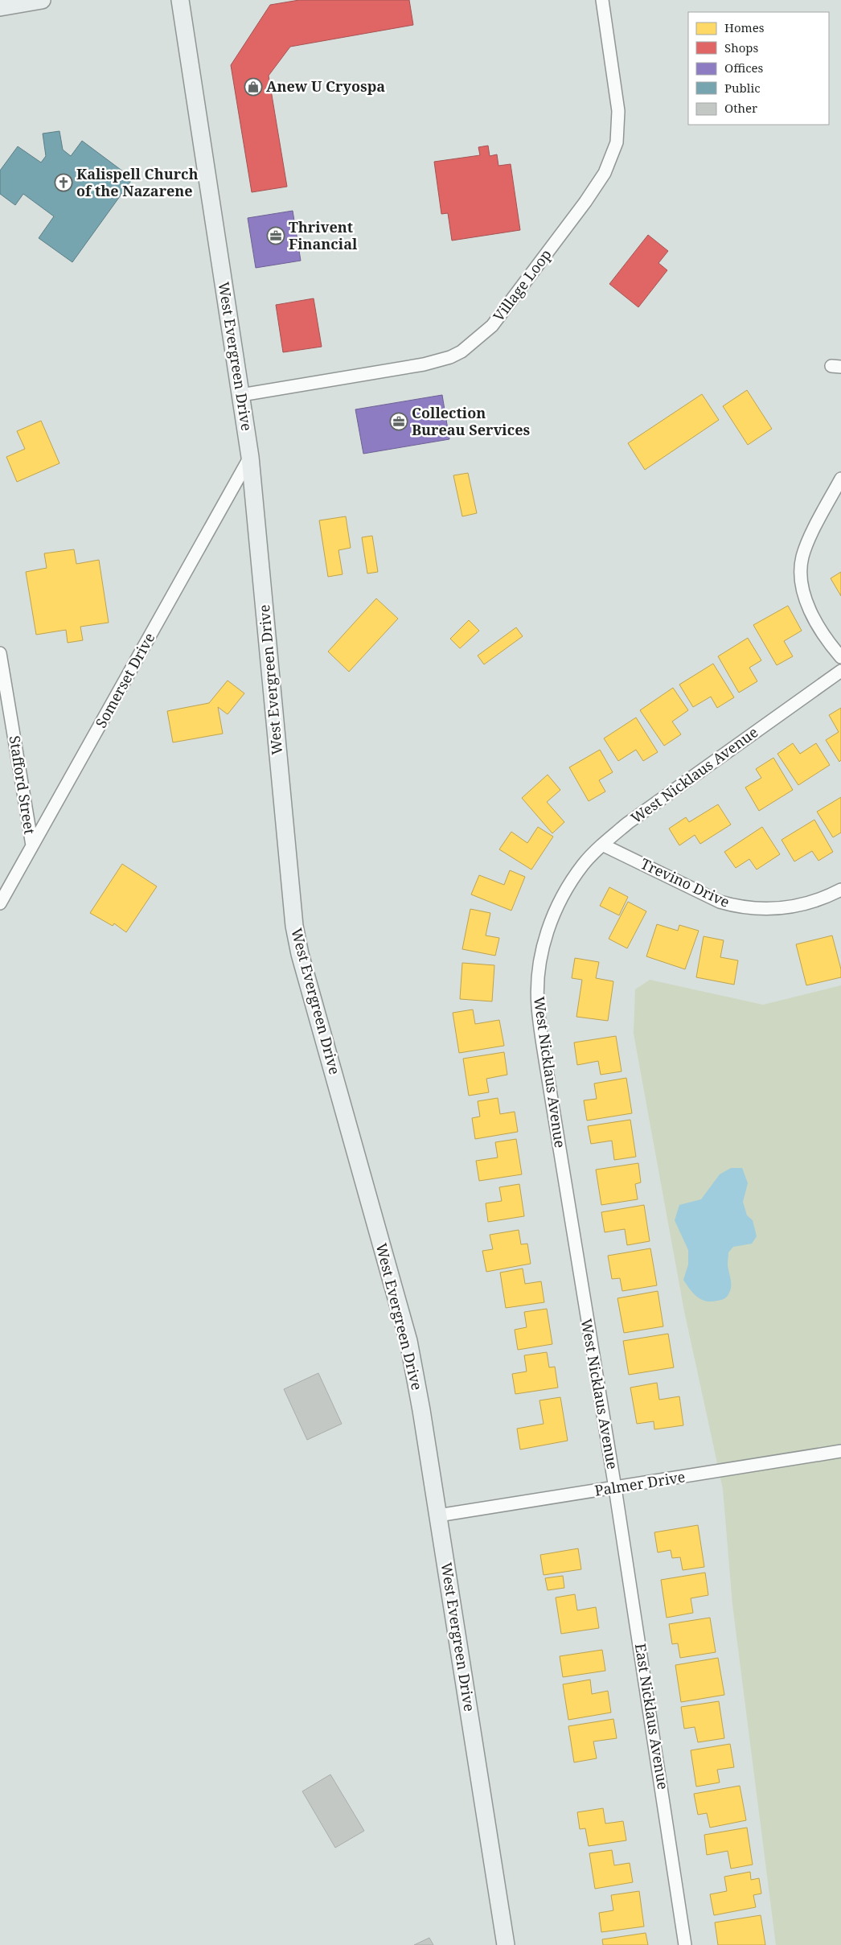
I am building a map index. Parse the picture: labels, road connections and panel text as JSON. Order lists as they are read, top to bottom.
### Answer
{
  "streets": {
    "street": [
      "Village Loop",
      "West Evergreen Drive",
      "Somerset Drive",
      "West Nicklaus Avenue",
      "Stafford Street",
      "Trevino Drive",
      "Palmer Drive",
      "East Nicklaus Avenue"
    ]
  },
  "crossings": [
    ["Village Loop", "West Evergreen Drive"],
    ["West Evergreen Drive", "Somerset Drive"],
    ["West Evergreen Drive", "Palmer Drive"],
    ["Somerset Drive", "Stafford Street"],
    ["West Nicklaus Avenue", "Trevino Drive"],
    ["West Nicklaus Avenue", "Palmer Drive"],
    ["West Nicklaus Avenue", "East Nicklaus Avenue"],
    ["Palmer Drive", "East Nicklaus Avenue"]
  ],
  "places": {
    "shop": ["Anew U Cryospa"],
    "church": ["Kalispell Church of the Nazarene"],
    "office": ["Thrivent Financial", "Collection Bureau Services"]
  },
  "legend": [
    "Homes",
    "Shops",
    "Offices",
    "Public",
    "Other"
  ]
}
